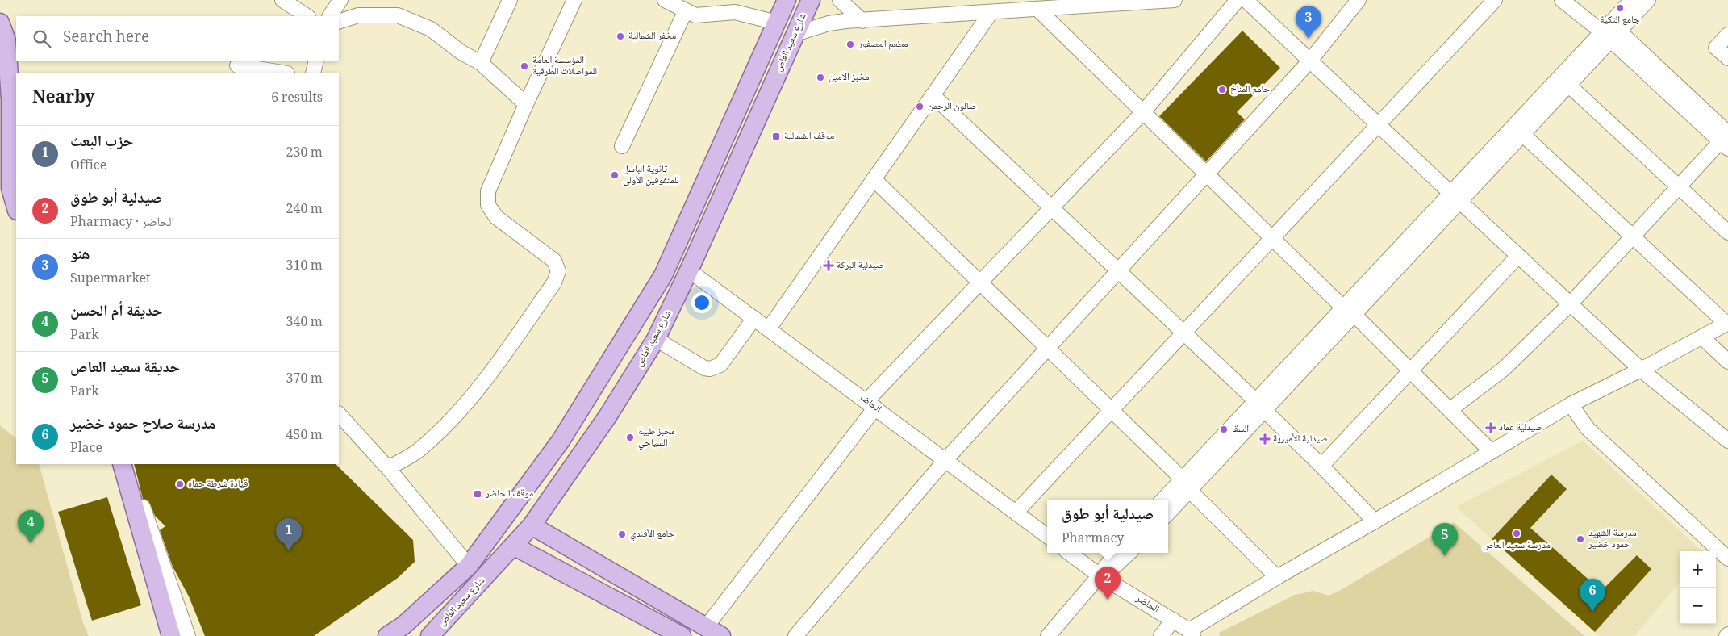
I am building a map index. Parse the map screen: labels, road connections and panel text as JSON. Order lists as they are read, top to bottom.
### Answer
{
  "streets": {
    "main road": ["شارع سعيد العاص"],
    "street": ["الحاضر"]
  },
  "crossings": [
    ["شارع سعيد العاص", "الحاضر"]
  ],
  "places": {
    "other": [
      "جامع التكية",
      "مخفر الشمالية",
      "مطعم العصفور",
      "المؤسسة العامة للمواصلات الطرقية",
      "مخبز الآمين",
      "جامع المناخ",
      "صالون الرحمن",
      "ثانوية الباسل للمتفوقين الأولى",
      "السقا",
      "مخبز طيبة السياحي",
      "قيادة شرطة حماه",
      "مدرسة سعيد العاص",
      "جامع الأفندي",
      "مدرسة الشهيد حمود خضير"
    ],
    "transit": ["موقف الشمالية", "موقف الحاضر"],
    "health": ["صيدلية البركة", "صيدلية عماد", "صيدلية الأميرية"]
  },
  "page": {
    "pins": [
      "3",
      "4",
      "1",
      "5",
      "2",
      "6"
    ],
    "search": "Search here",
    "heading": ["Nearby", "6 results"],
    "list": [
      {
        "mark": "1",
        "name": "حزب البعث",
        "note": "Office",
        "value": "230 m"
      },
      {
        "mark": "2",
        "name": "صيدلية أبو طوق",
        "note": "Pharmacy · الحاضر",
        "value": "240 m"
      },
      {
        "mark": "3",
        "name": "هنو",
        "note": "Supermarket",
        "value": "310 m"
      },
      {
        "mark": "4",
        "name": "حديقة أم الحسن",
        "note": "Park",
        "value": "340 m"
      },
      {
        "mark": "5",
        "name": "حديقة سعيد العاص",
        "note": "Park",
        "value": "370 m"
      },
      {
        "mark": "6",
        "name": "مدرسة صلاح حمود خضير",
        "note": "Place",
        "value": "450 m"
      }
    ],
    "popup": ["صيدلية أبو طوق", "Pharmacy"],
    "map_buttons": ["+", "−"]
  }
}
